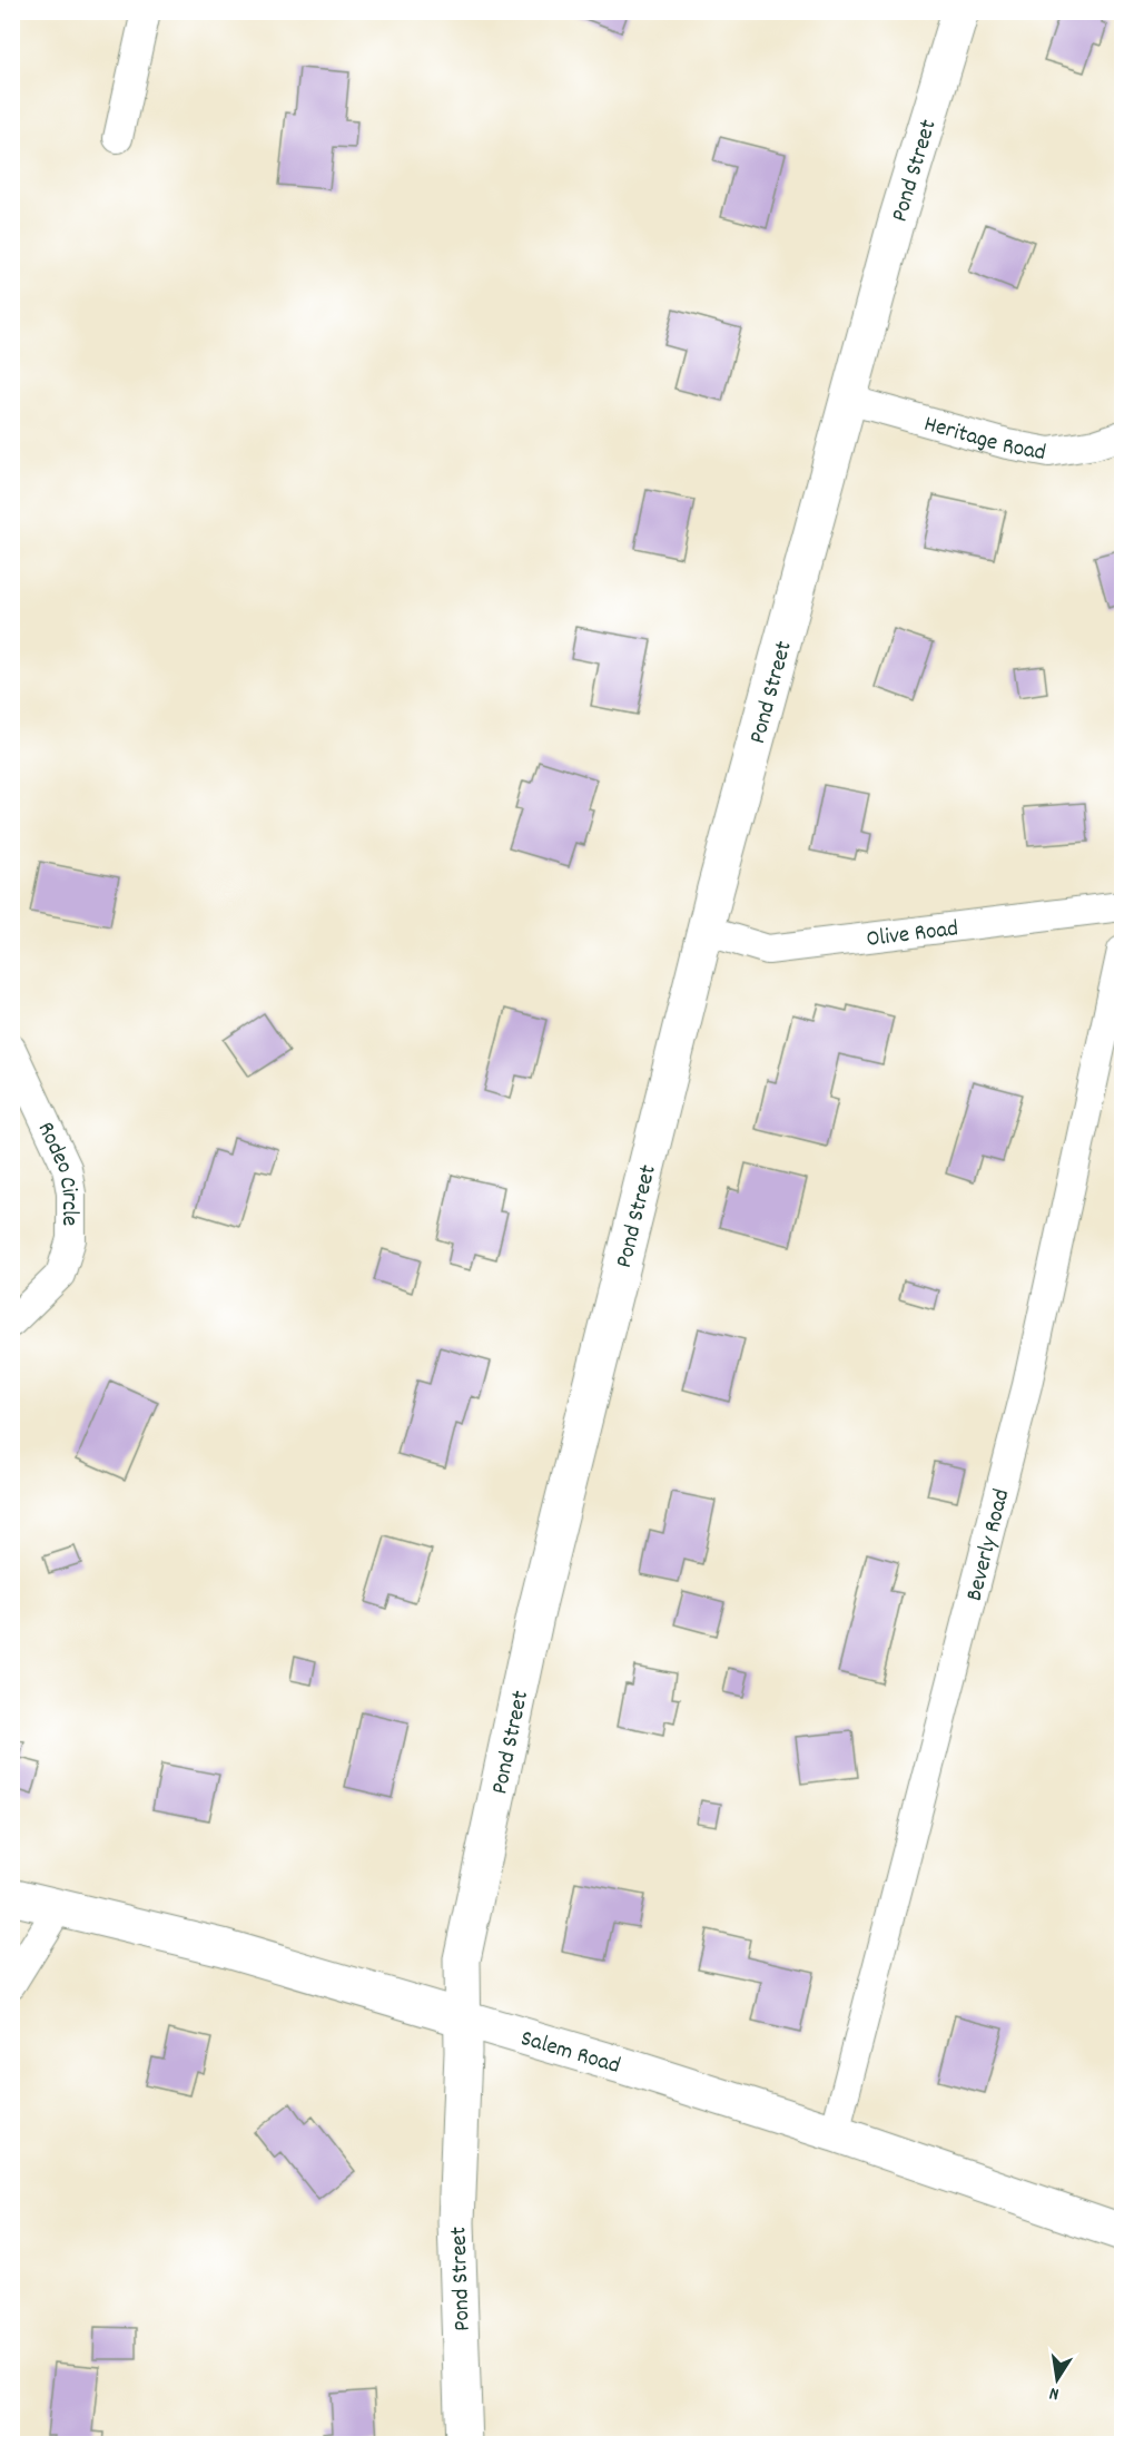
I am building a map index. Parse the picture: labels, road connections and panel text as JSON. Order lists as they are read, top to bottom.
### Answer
{
  "streets": {
    "street": [
      "Pond Street",
      "Heritage Road",
      "Olive Road",
      "Rodeo Circle",
      "Beverly Road",
      "Salem Road"
    ]
  },
  "crossings": [
    ["Pond Street", "Heritage Road"],
    ["Pond Street", "Olive Road"],
    ["Pond Street", "Salem Road"],
    ["Beverly Road", "Salem Road"]
  ],
  "north": "bottom"
}
